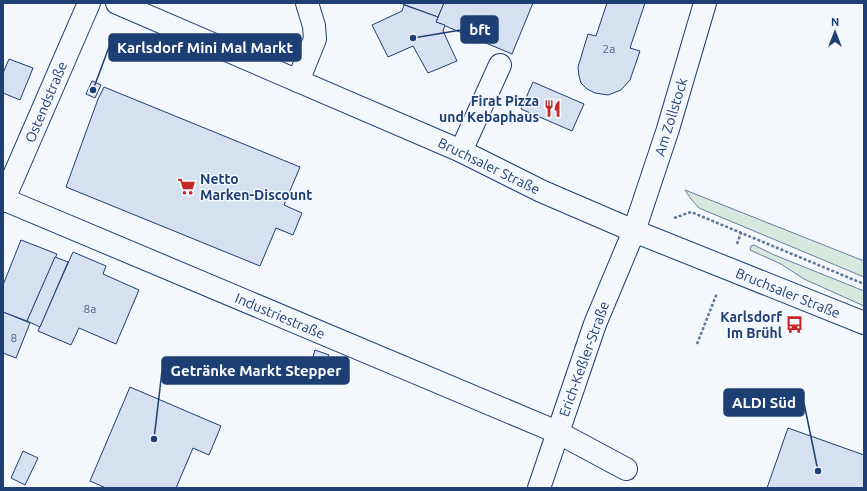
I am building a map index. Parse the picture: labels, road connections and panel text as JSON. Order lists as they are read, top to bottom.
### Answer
{
  "streets": {
    "street": [
      "Ostendstraße",
      "Am Zollstock",
      "Bruchsaler Straße",
      "Industriestraße",
      "Erich-Keßler-Straße"
    ]
  },
  "crossings": [
    ["Ostendstraße", "Industriestraße"],
    ["Am Zollstock", "Bruchsaler Straße"],
    ["Am Zollstock", "Erich-Keßler-Straße"],
    ["Bruchsaler Straße", "Erich-Keßler-Straße"],
    ["Industriestraße", "Erich-Keßler-Straße"]
  ],
  "places": {
    "other": [
      "bft",
      "Karlsdorf Mini Mal Markt",
      "Getränke Markt Stepper",
      "ALDI Süd"
    ],
    "restaurant": ["Firat Pizza und Kebaphaus"],
    "supermarket": ["Netto Marken-Discount"],
    "bus stop": ["Karlsdorf Im Brühl"]
  },
  "house_numbers": ["2a", "8a", "8"],
  "north": "top"
}
